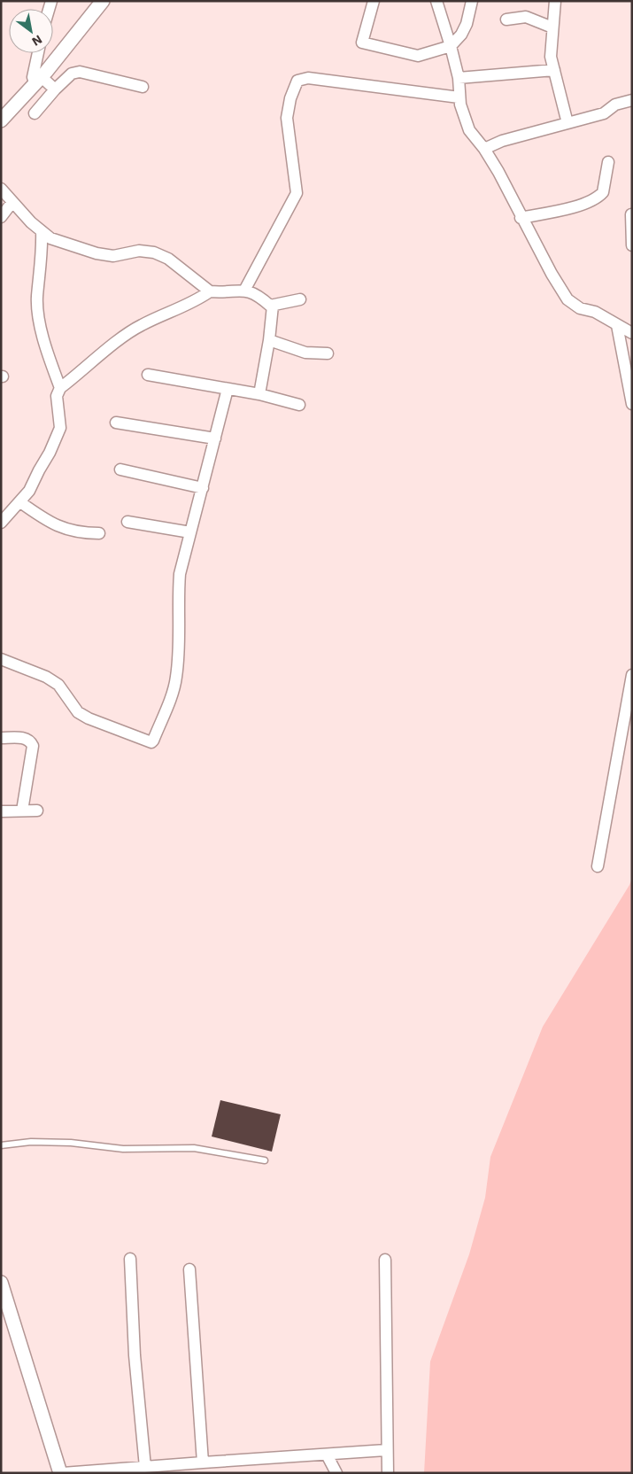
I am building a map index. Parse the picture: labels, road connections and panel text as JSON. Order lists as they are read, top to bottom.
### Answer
{
  "north": "bottom right"
}
